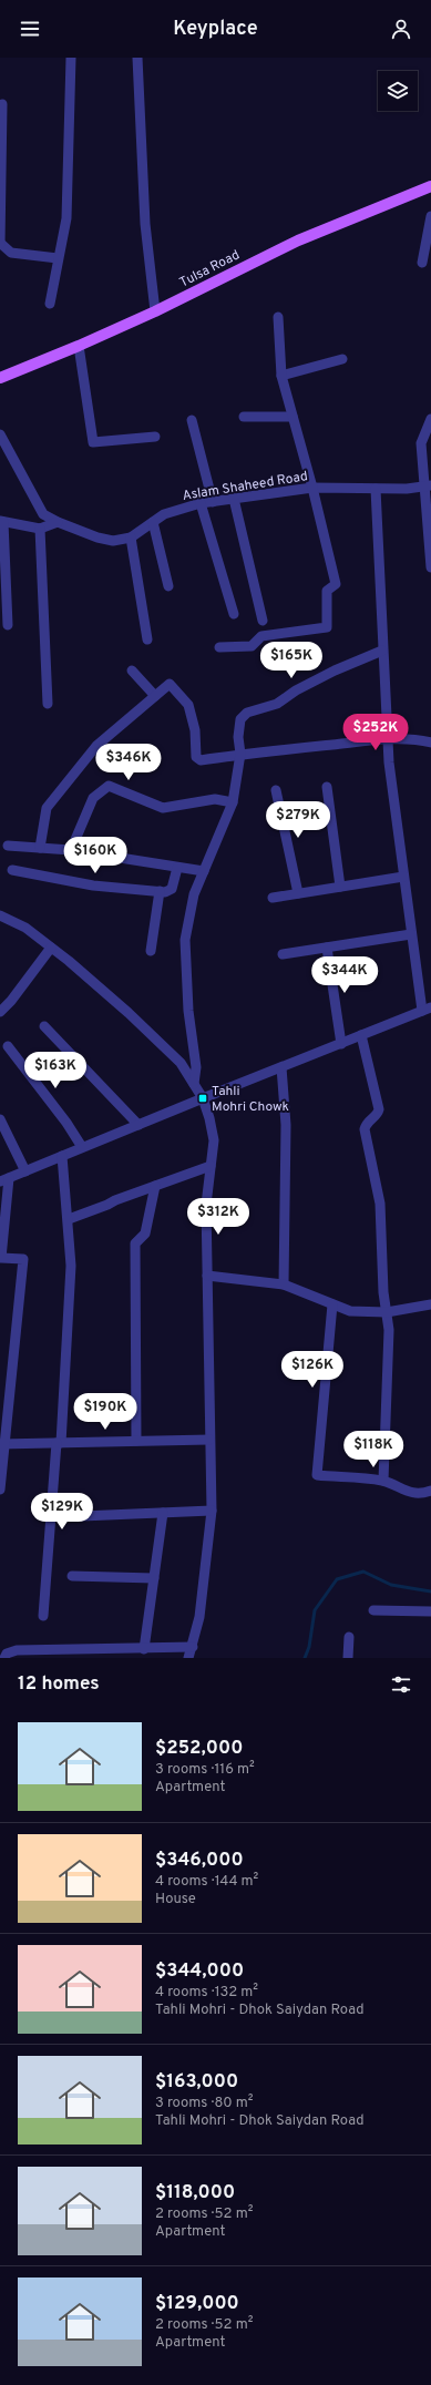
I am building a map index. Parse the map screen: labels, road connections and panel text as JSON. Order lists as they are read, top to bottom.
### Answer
{
  "streets": {
    "main road": ["Tulsa Road"],
    "street": ["Aslam Shaheed Road"]
  },
  "places": {
    "transit": ["Tahli Mohri Chowk"]
  },
  "page": {
    "header": "Keyplace",
    "price": [
      "$165K",
      "$252K",
      "$346K",
      "$279K",
      "$160K",
      "$344K",
      "$163K",
      "$312K",
      "$126K",
      "$190K",
      "$118K",
      "$129K"
    ],
    "heading": "12 homes",
    "list": [
      {
        "name": "$252,000",
        "note": "3 rooms · 116 m² · Apartment"
      },
      {
        "name": "$346,000",
        "note": "4 rooms · 144 m² · House"
      },
      {
        "name": "$344,000",
        "note": "4 rooms · 132 m² · Tahli Mohri - Dhok Saiydan Road"
      },
      {
        "name": "$163,000",
        "note": "3 rooms · 80 m² · Tahli Mohri - Dhok Saiydan Road"
      },
      {
        "name": "$118,000",
        "note": "2 rooms · 52 m² · Apartment"
      },
      {
        "name": "$129,000",
        "note": "2 rooms · 52 m² · Apartment"
      }
    ]
  }
}
